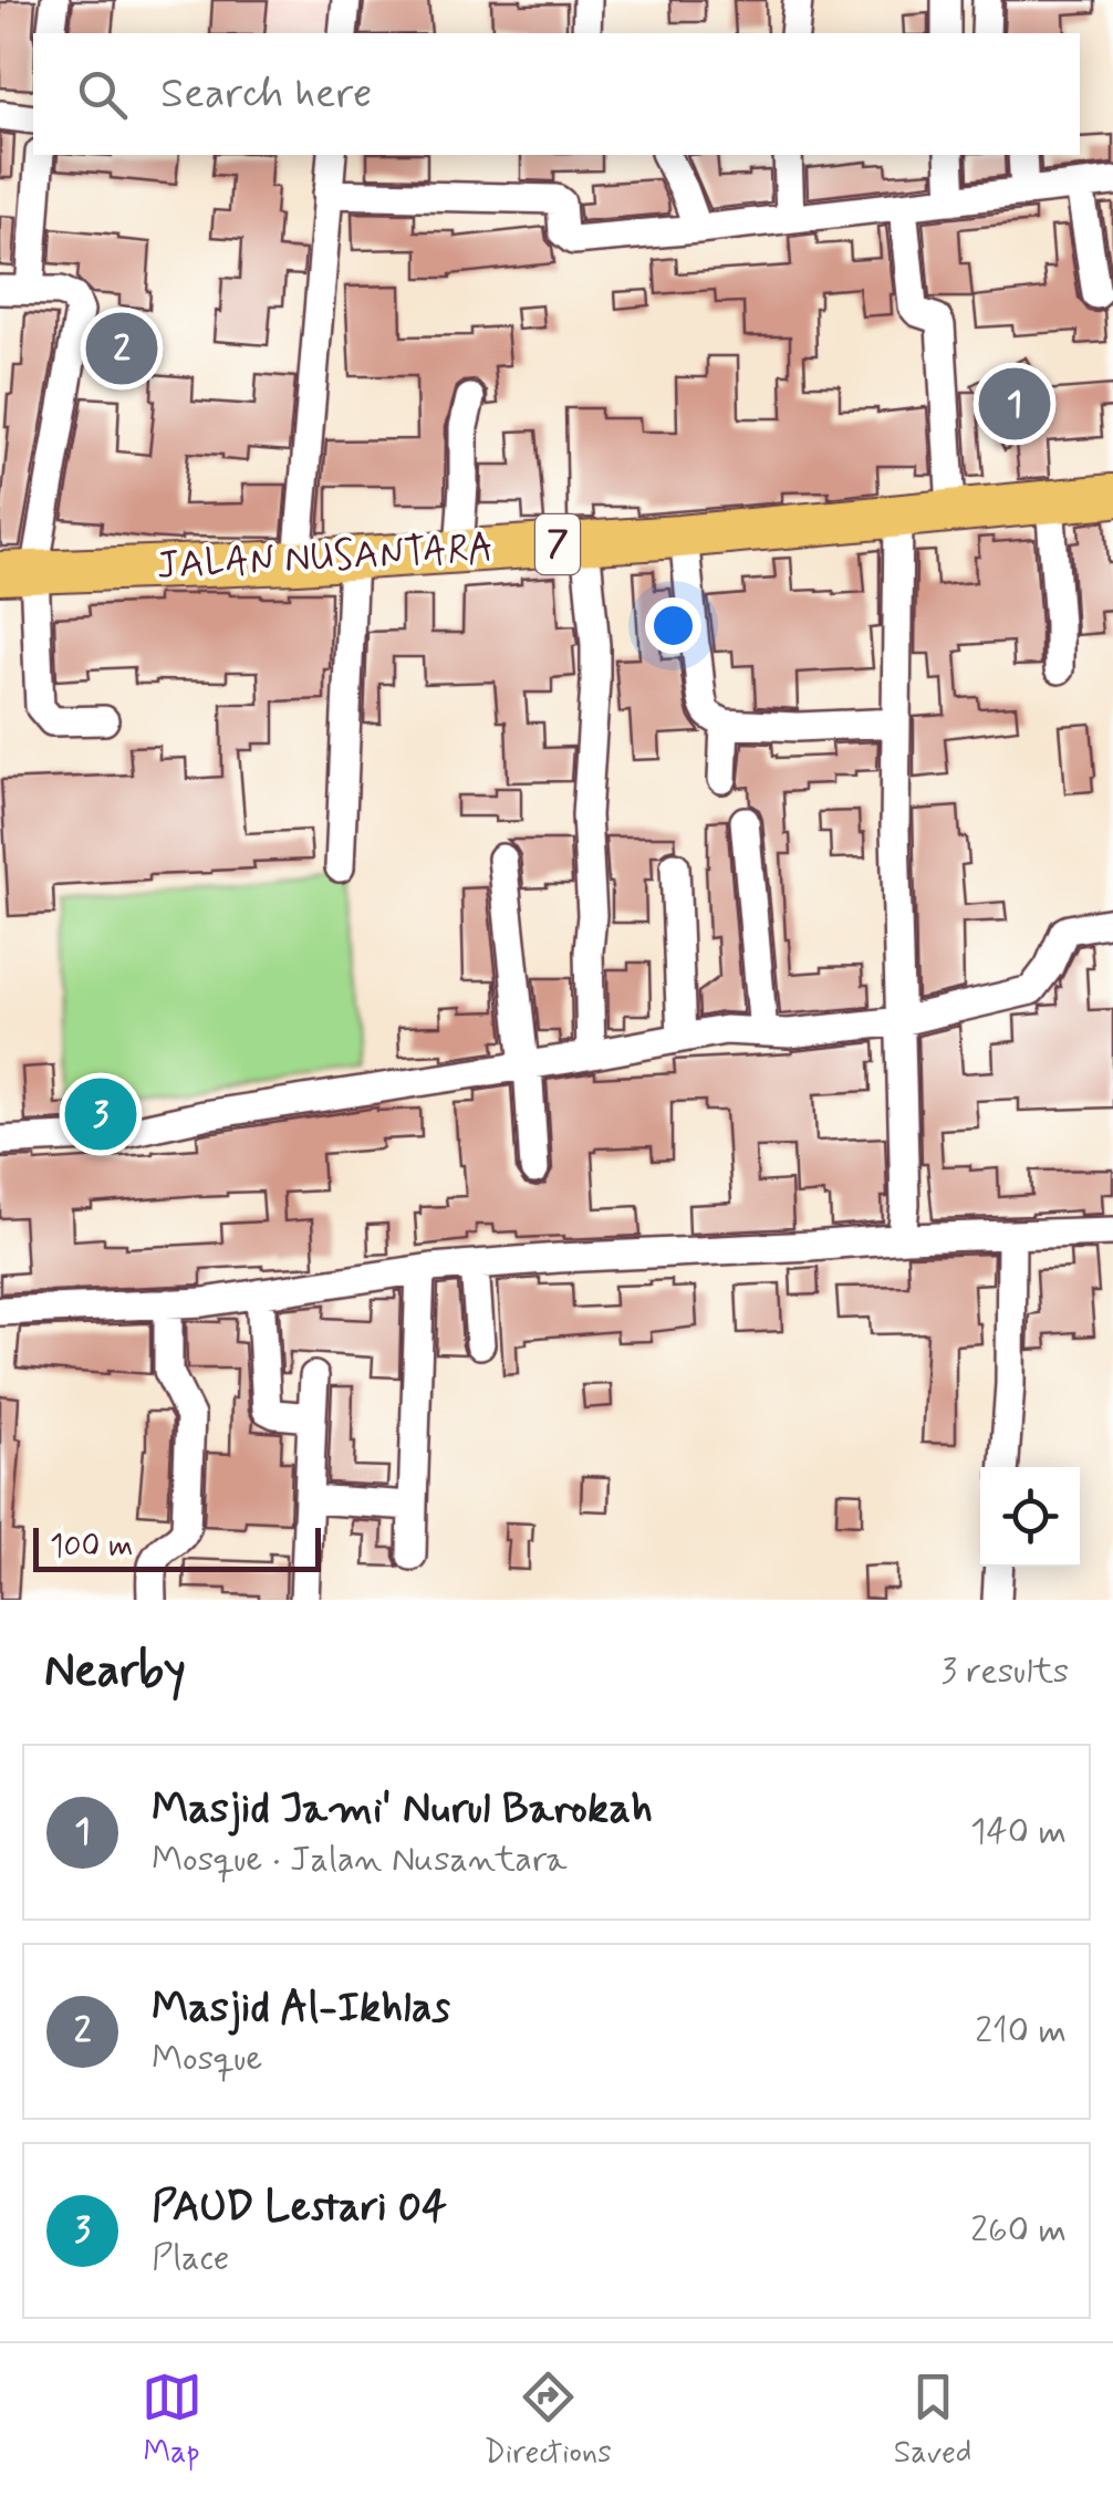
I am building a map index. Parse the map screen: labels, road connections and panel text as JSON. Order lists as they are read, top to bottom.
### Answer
{
  "streets": {
    "highway": ["7", "JALAN NUSANTARA"]
  },
  "scale_bar": "100 m",
  "page": {
    "search": "Search here",
    "pins": ["2", "1", "3"],
    "scale": "100 m",
    "heading": ["Nearby", "3 results"],
    "list": [
      {
        "mark": "1",
        "name": "Masjid Jami' Nurul Barokah",
        "note": "Mosque · Jalan Nusantara",
        "value": "140 m"
      },
      {
        "mark": "2",
        "name": "Masjid Al-Ikhlas",
        "note": "Mosque",
        "value": "210 m"
      },
      {
        "mark": "3",
        "name": "PAUD Lestari 04",
        "note": "Place",
        "value": "260 m"
      }
    ],
    "nav": ["Map", "Directions", "Saved"]
  }
}
